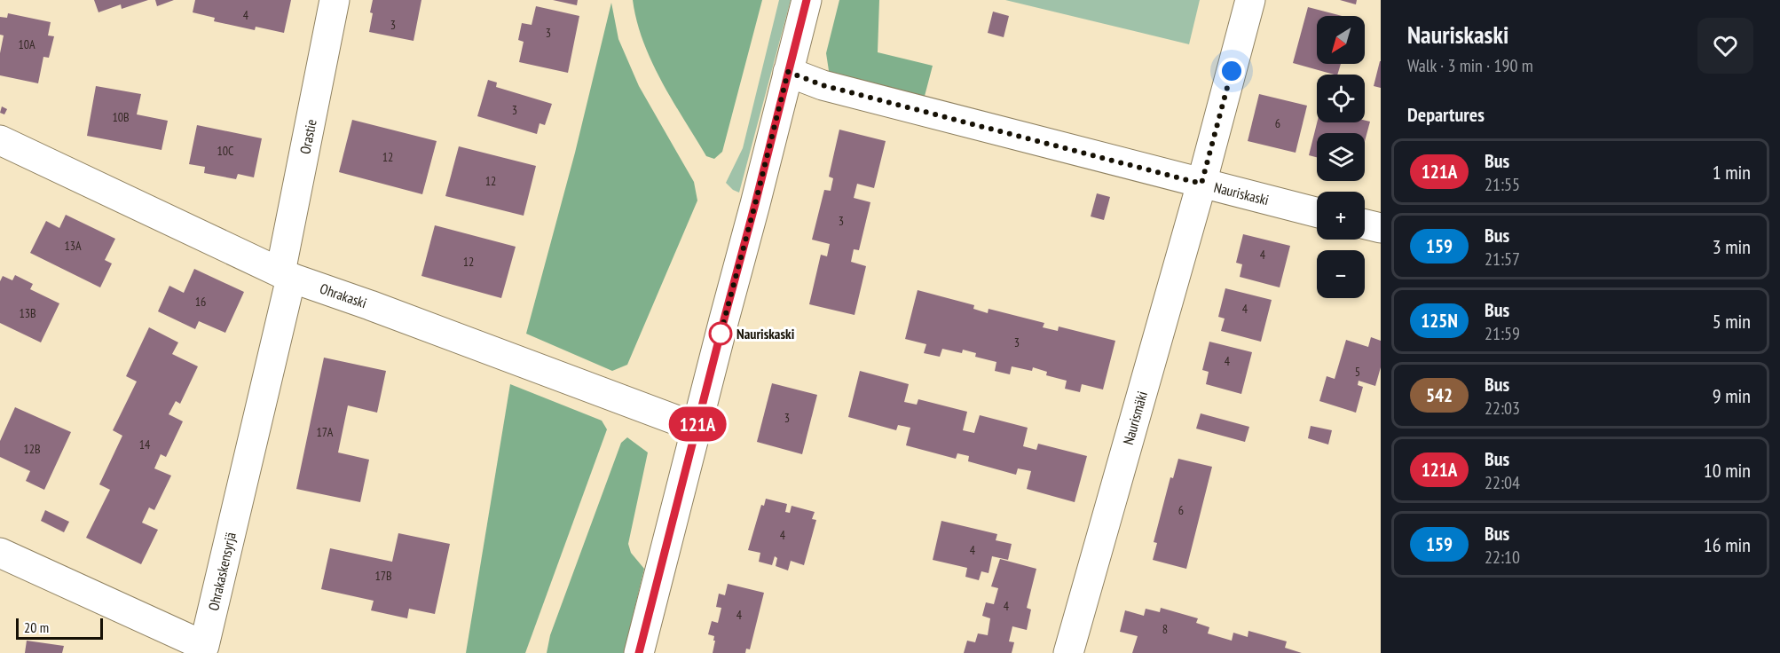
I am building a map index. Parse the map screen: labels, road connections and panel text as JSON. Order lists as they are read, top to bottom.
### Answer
{
  "streets": {
    "street": [
      "Orastie",
      "Nauriskaski",
      "Ohrakaski",
      "Naurismäki",
      "Ohrakaskensyrjä"
    ]
  },
  "crossings": [
    ["Orastie", "Ohrakaski"],
    ["Orastie", "Ohrakaskensyrjä"],
    ["Nauriskaski", "Naurismäki"],
    ["Ohrakaski", "Ohrakaskensyrjä"]
  ],
  "places": ["Nauriskaski"],
  "lines": ["bus line 121A"],
  "house_numbers": [
    "4",
    "3",
    "3",
    "10A",
    "3",
    "10B",
    "6",
    "10C",
    "12",
    "12",
    "3",
    "13A",
    "4",
    "12",
    "16",
    "4",
    "13B",
    "3",
    "4",
    "5",
    "3",
    "17A",
    "14",
    "12B",
    "6",
    "4",
    "4",
    "17B",
    "4",
    "4",
    "8"
  ],
  "scale_bar": "20 m",
  "north": "bottom left",
  "page": {
    "on_map": "121A",
    "heading": [
      ["Nauriskaski", "Walk · 3 min · 190 m"],
      "Departures"
    ],
    "map_buttons": ["+", "−"],
    "list": [
      {
        "mark": "121A",
        "name": "Bus",
        "note": "21:55",
        "value": "1 min"
      },
      {
        "mark": "159",
        "name": "Bus",
        "note": "21:57",
        "value": "3 min"
      },
      {
        "mark": "125N",
        "name": "Bus",
        "note": "21:59",
        "value": "5 min"
      },
      {
        "mark": "542",
        "name": "Bus",
        "note": "22:03",
        "value": "9 min"
      },
      {
        "mark": "121A",
        "name": "Bus",
        "note": "22:04",
        "value": "10 min"
      },
      {
        "mark": "159",
        "name": "Bus",
        "note": "22:10",
        "value": "16 min"
      }
    ],
    "scale": "20 m"
  }
}
